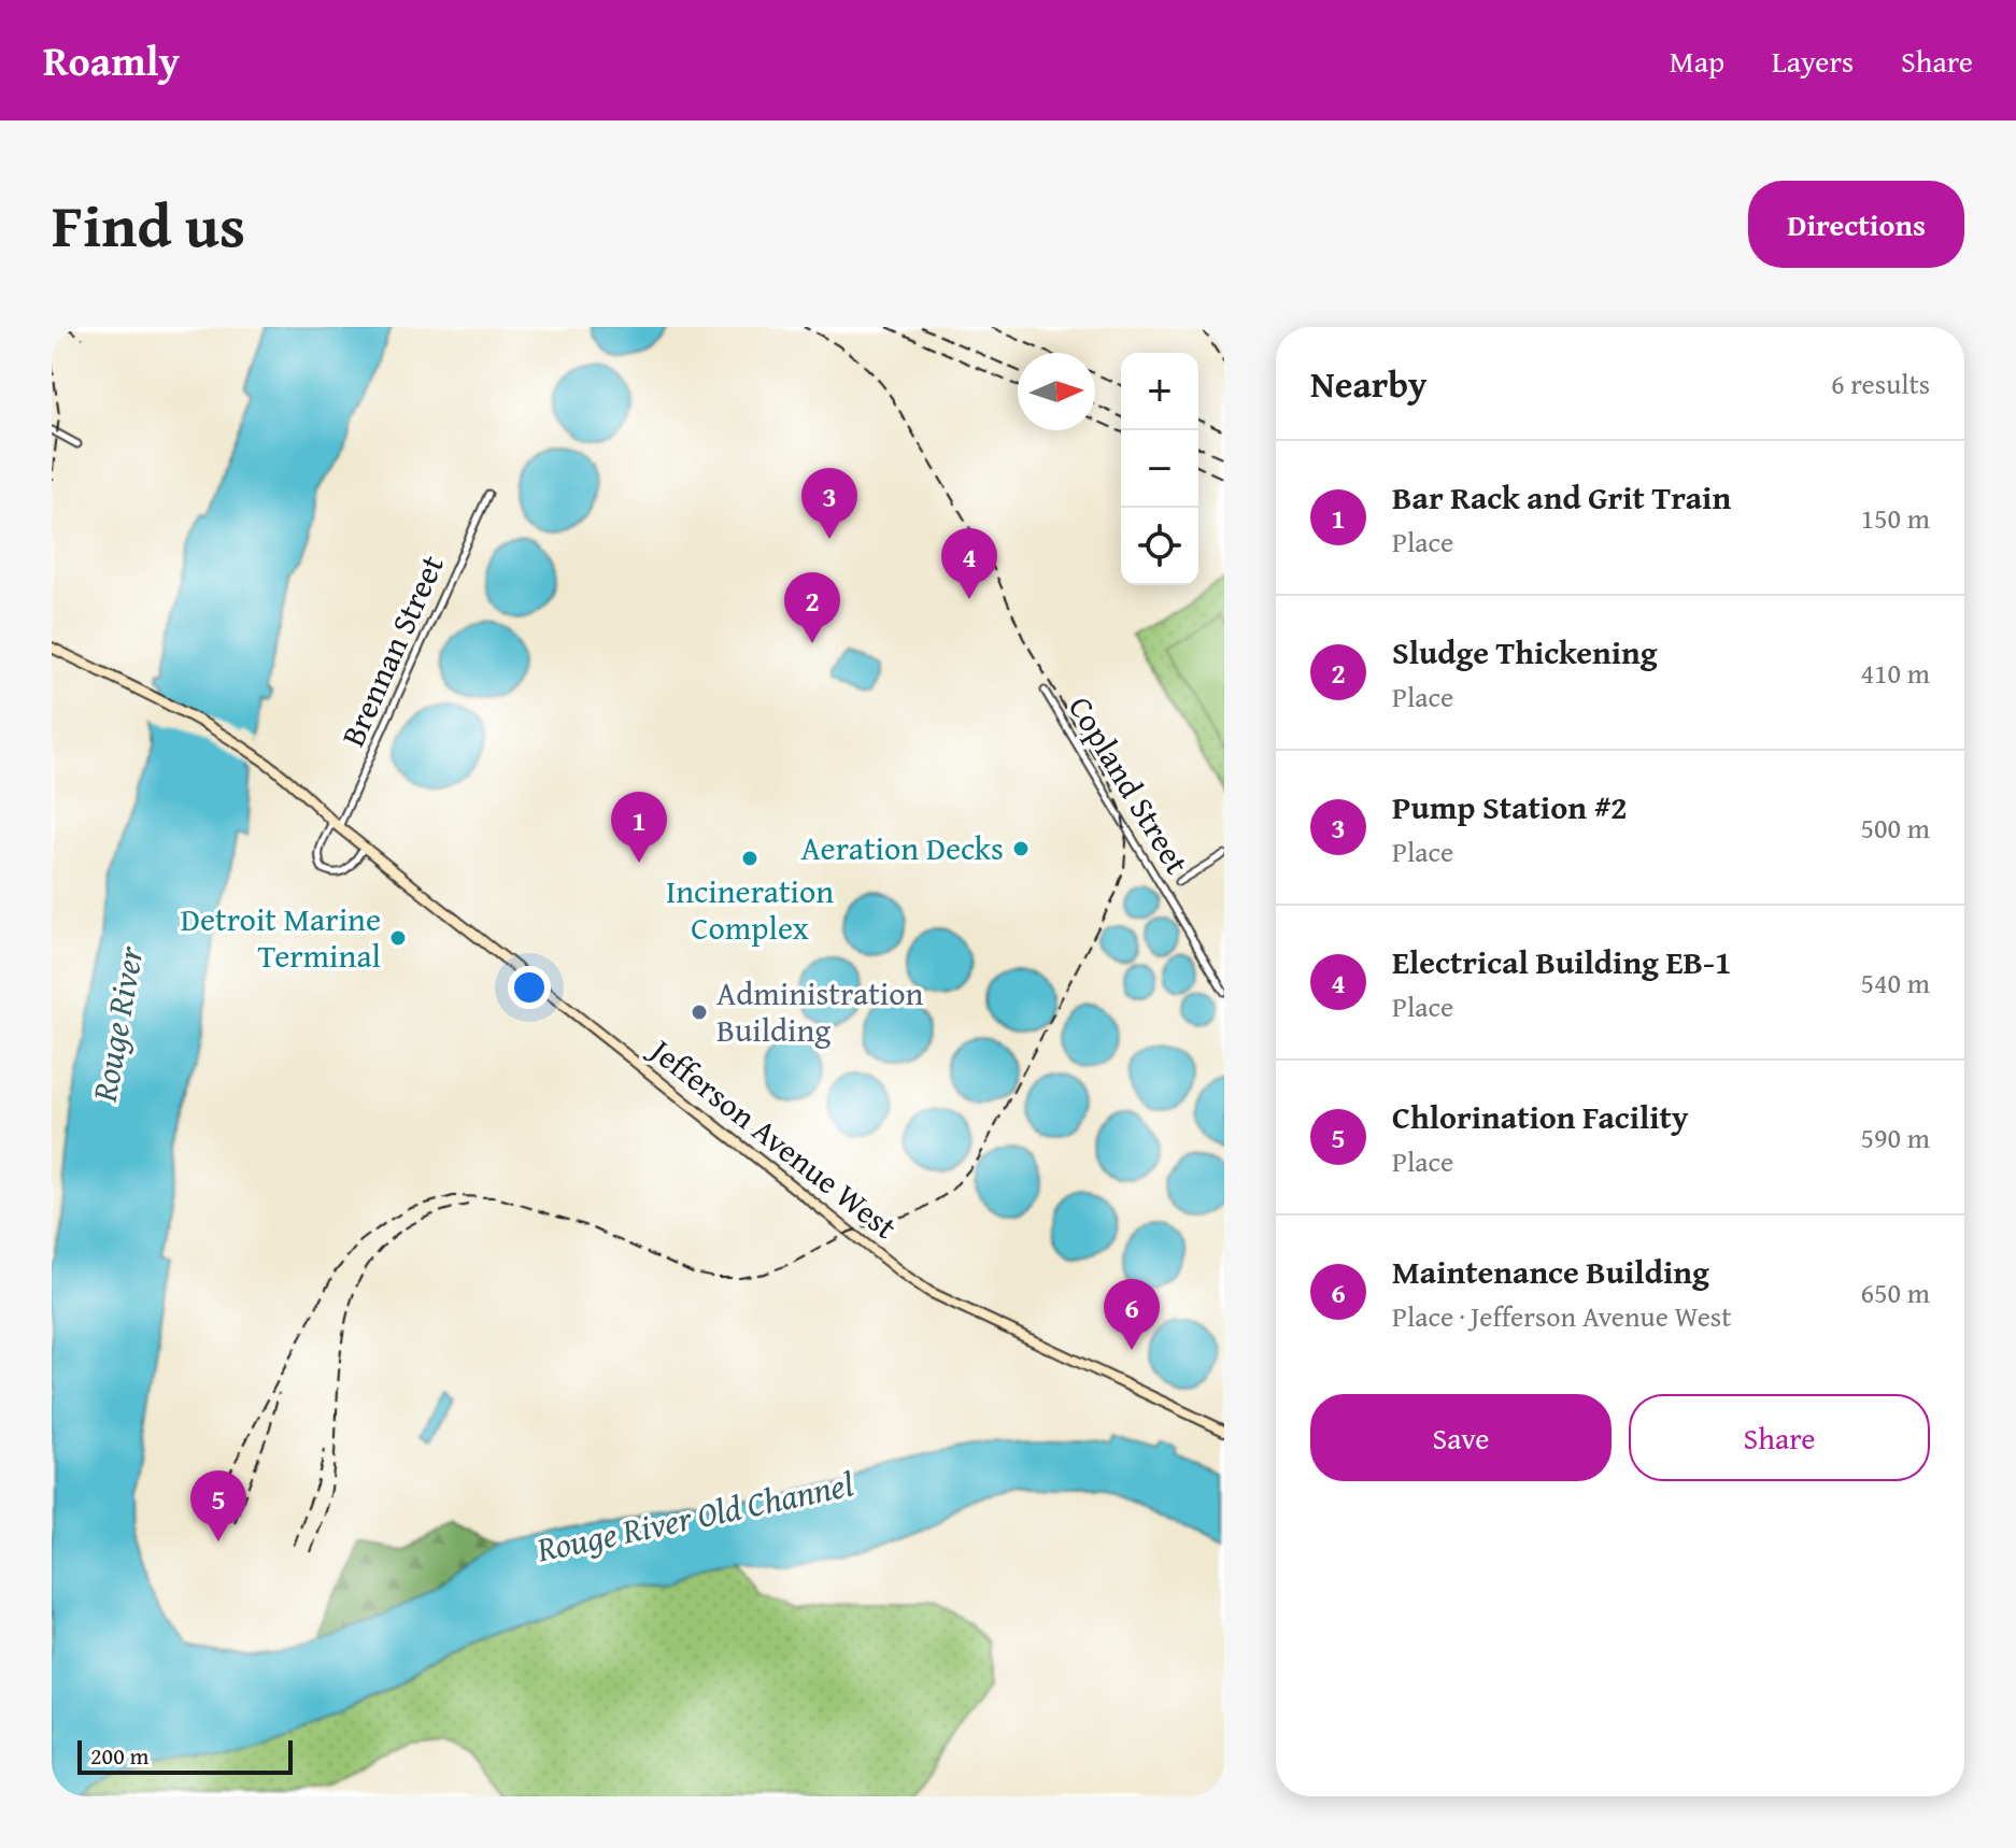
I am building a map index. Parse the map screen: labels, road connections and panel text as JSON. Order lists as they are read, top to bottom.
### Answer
{
  "streets": {
    "main road": ["Jefferson Avenue West"],
    "street": ["Brennan Street", "Copland Street"]
  },
  "crossings": [
    ["Brennan Street", "Jefferson Avenue West"]
  ],
  "water": ["Rouge River", "Rouge River Old Channel"],
  "places": [
    "Aeration Decks",
    "Incineration Complex",
    "Detroit Marine Terminal",
    "Administration Building"
  ],
  "scale_bar": "200 m",
  "north": "right",
  "page": {
    "header": "Roamly",
    "nav": ["Map", "Layers", "Share"],
    "title": "Find us",
    "buttons": [
      "Directions",
      ["Save", "Share"]
    ],
    "heading": ["Nearby", "6 results"],
    "map_buttons": ["+", "−"],
    "list": [
      {
        "mark": "1",
        "name": "Bar Rack and Grit Train",
        "note": "Place",
        "value": "150 m"
      },
      {
        "mark": "2",
        "name": "Sludge Thickening",
        "note": "Place",
        "value": "410 m"
      },
      {
        "mark": "3",
        "name": "Pump Station #2",
        "note": "Place",
        "value": "500 m"
      },
      {
        "mark": "4",
        "name": "Electrical Building EB-1",
        "note": "Place",
        "value": "540 m"
      },
      {
        "mark": "5",
        "name": "Chlorination Facility",
        "note": "Place",
        "value": "590 m"
      },
      {
        "mark": "6",
        "name": "Maintenance Building",
        "note": "Place · Jefferson Avenue West",
        "value": "650 m"
      }
    ],
    "pins": [
      "3",
      "4",
      "2",
      "1",
      "6",
      "5"
    ],
    "scale": "200 m"
  }
}
